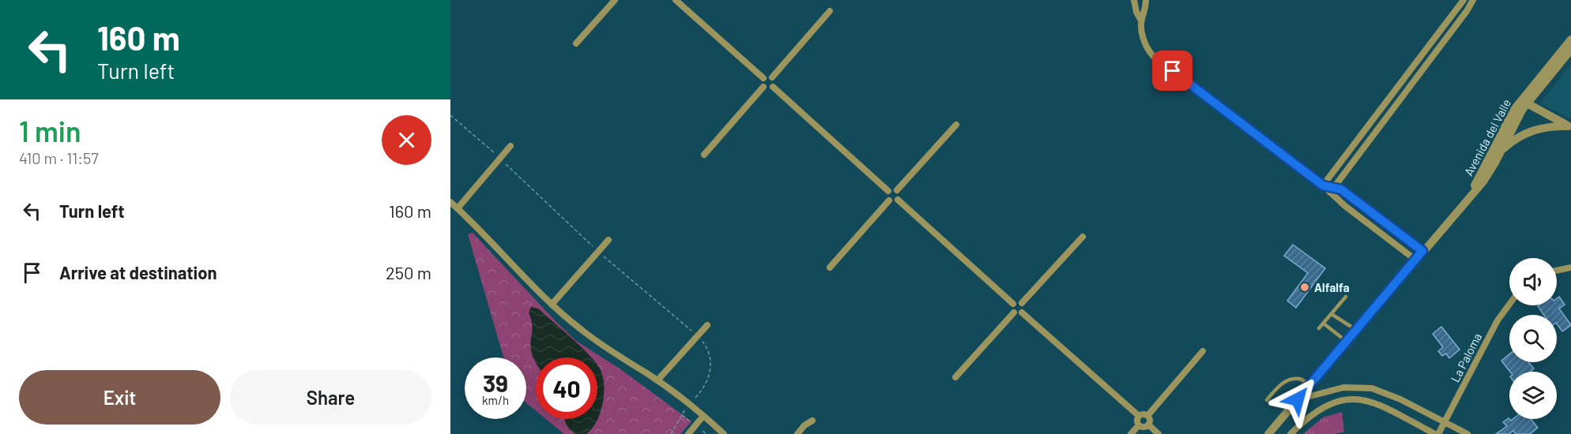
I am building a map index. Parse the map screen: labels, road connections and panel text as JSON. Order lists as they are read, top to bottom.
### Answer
{
  "streets": {
    "street": ["Avenida del Valle", "La Paloma"]
  },
  "places": ["Alfalfa"],
  "page": {
    "turn": ["160 m", "Turn left"],
    "heading": ["1 min", "410 m · 11:57"],
    "list": [
      {
        "name": "Turn left",
        "value": "160 m"
      },
      {
        "name": "Arrive at destination",
        "value": "250 m"
      }
    ],
    "speed": "39 km/h",
    "limit": "40",
    "buttons": ["Exit", "Share"]
  }
}
